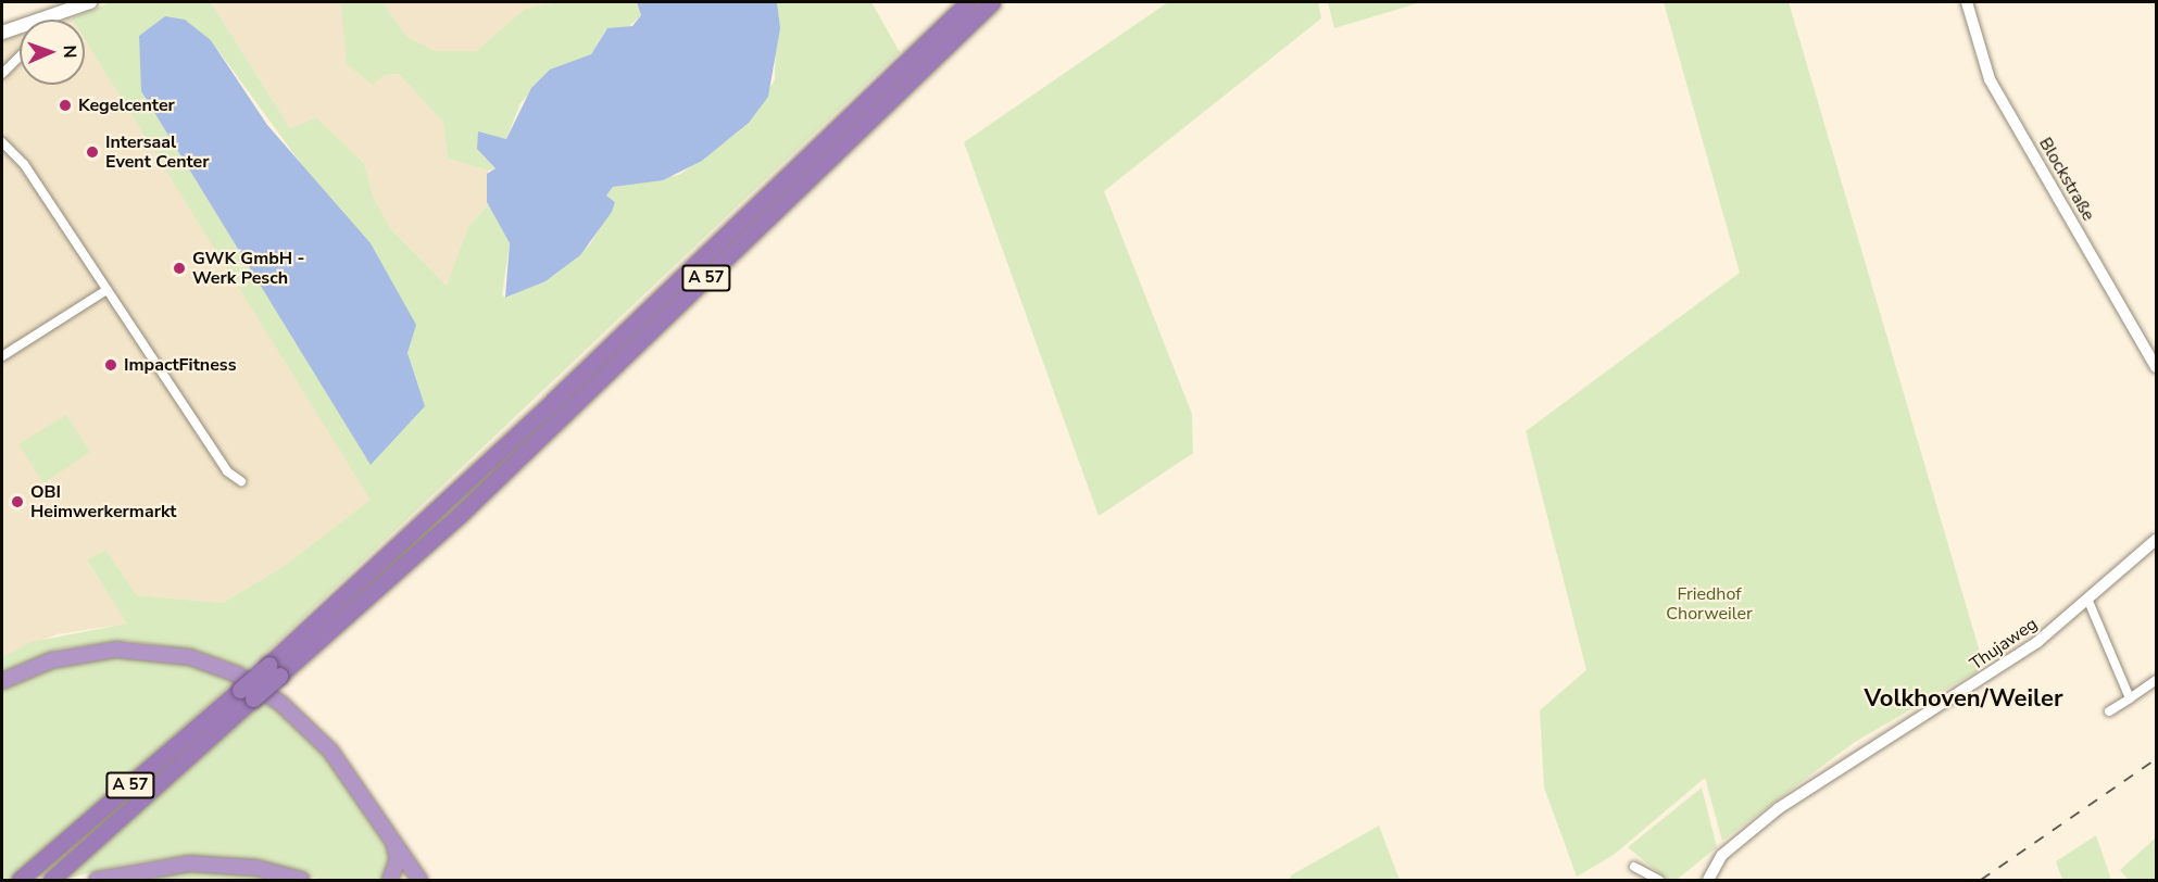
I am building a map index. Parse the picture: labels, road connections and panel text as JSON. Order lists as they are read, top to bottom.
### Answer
{
  "streets": {
    "highway": ["A 57"],
    "street": ["Blockstraße", "Thujaweg"]
  },
  "districts": ["Volkhoven/Weiler"],
  "parks": ["Friedhof Chorweiler"],
  "places": [
    "Kegelcenter",
    "Intersaal Event Center",
    "GWK GmbH - Werk Pesch",
    "ImpactFitness",
    "OBI Heimwerkermarkt"
  ],
  "north": "right"
}
